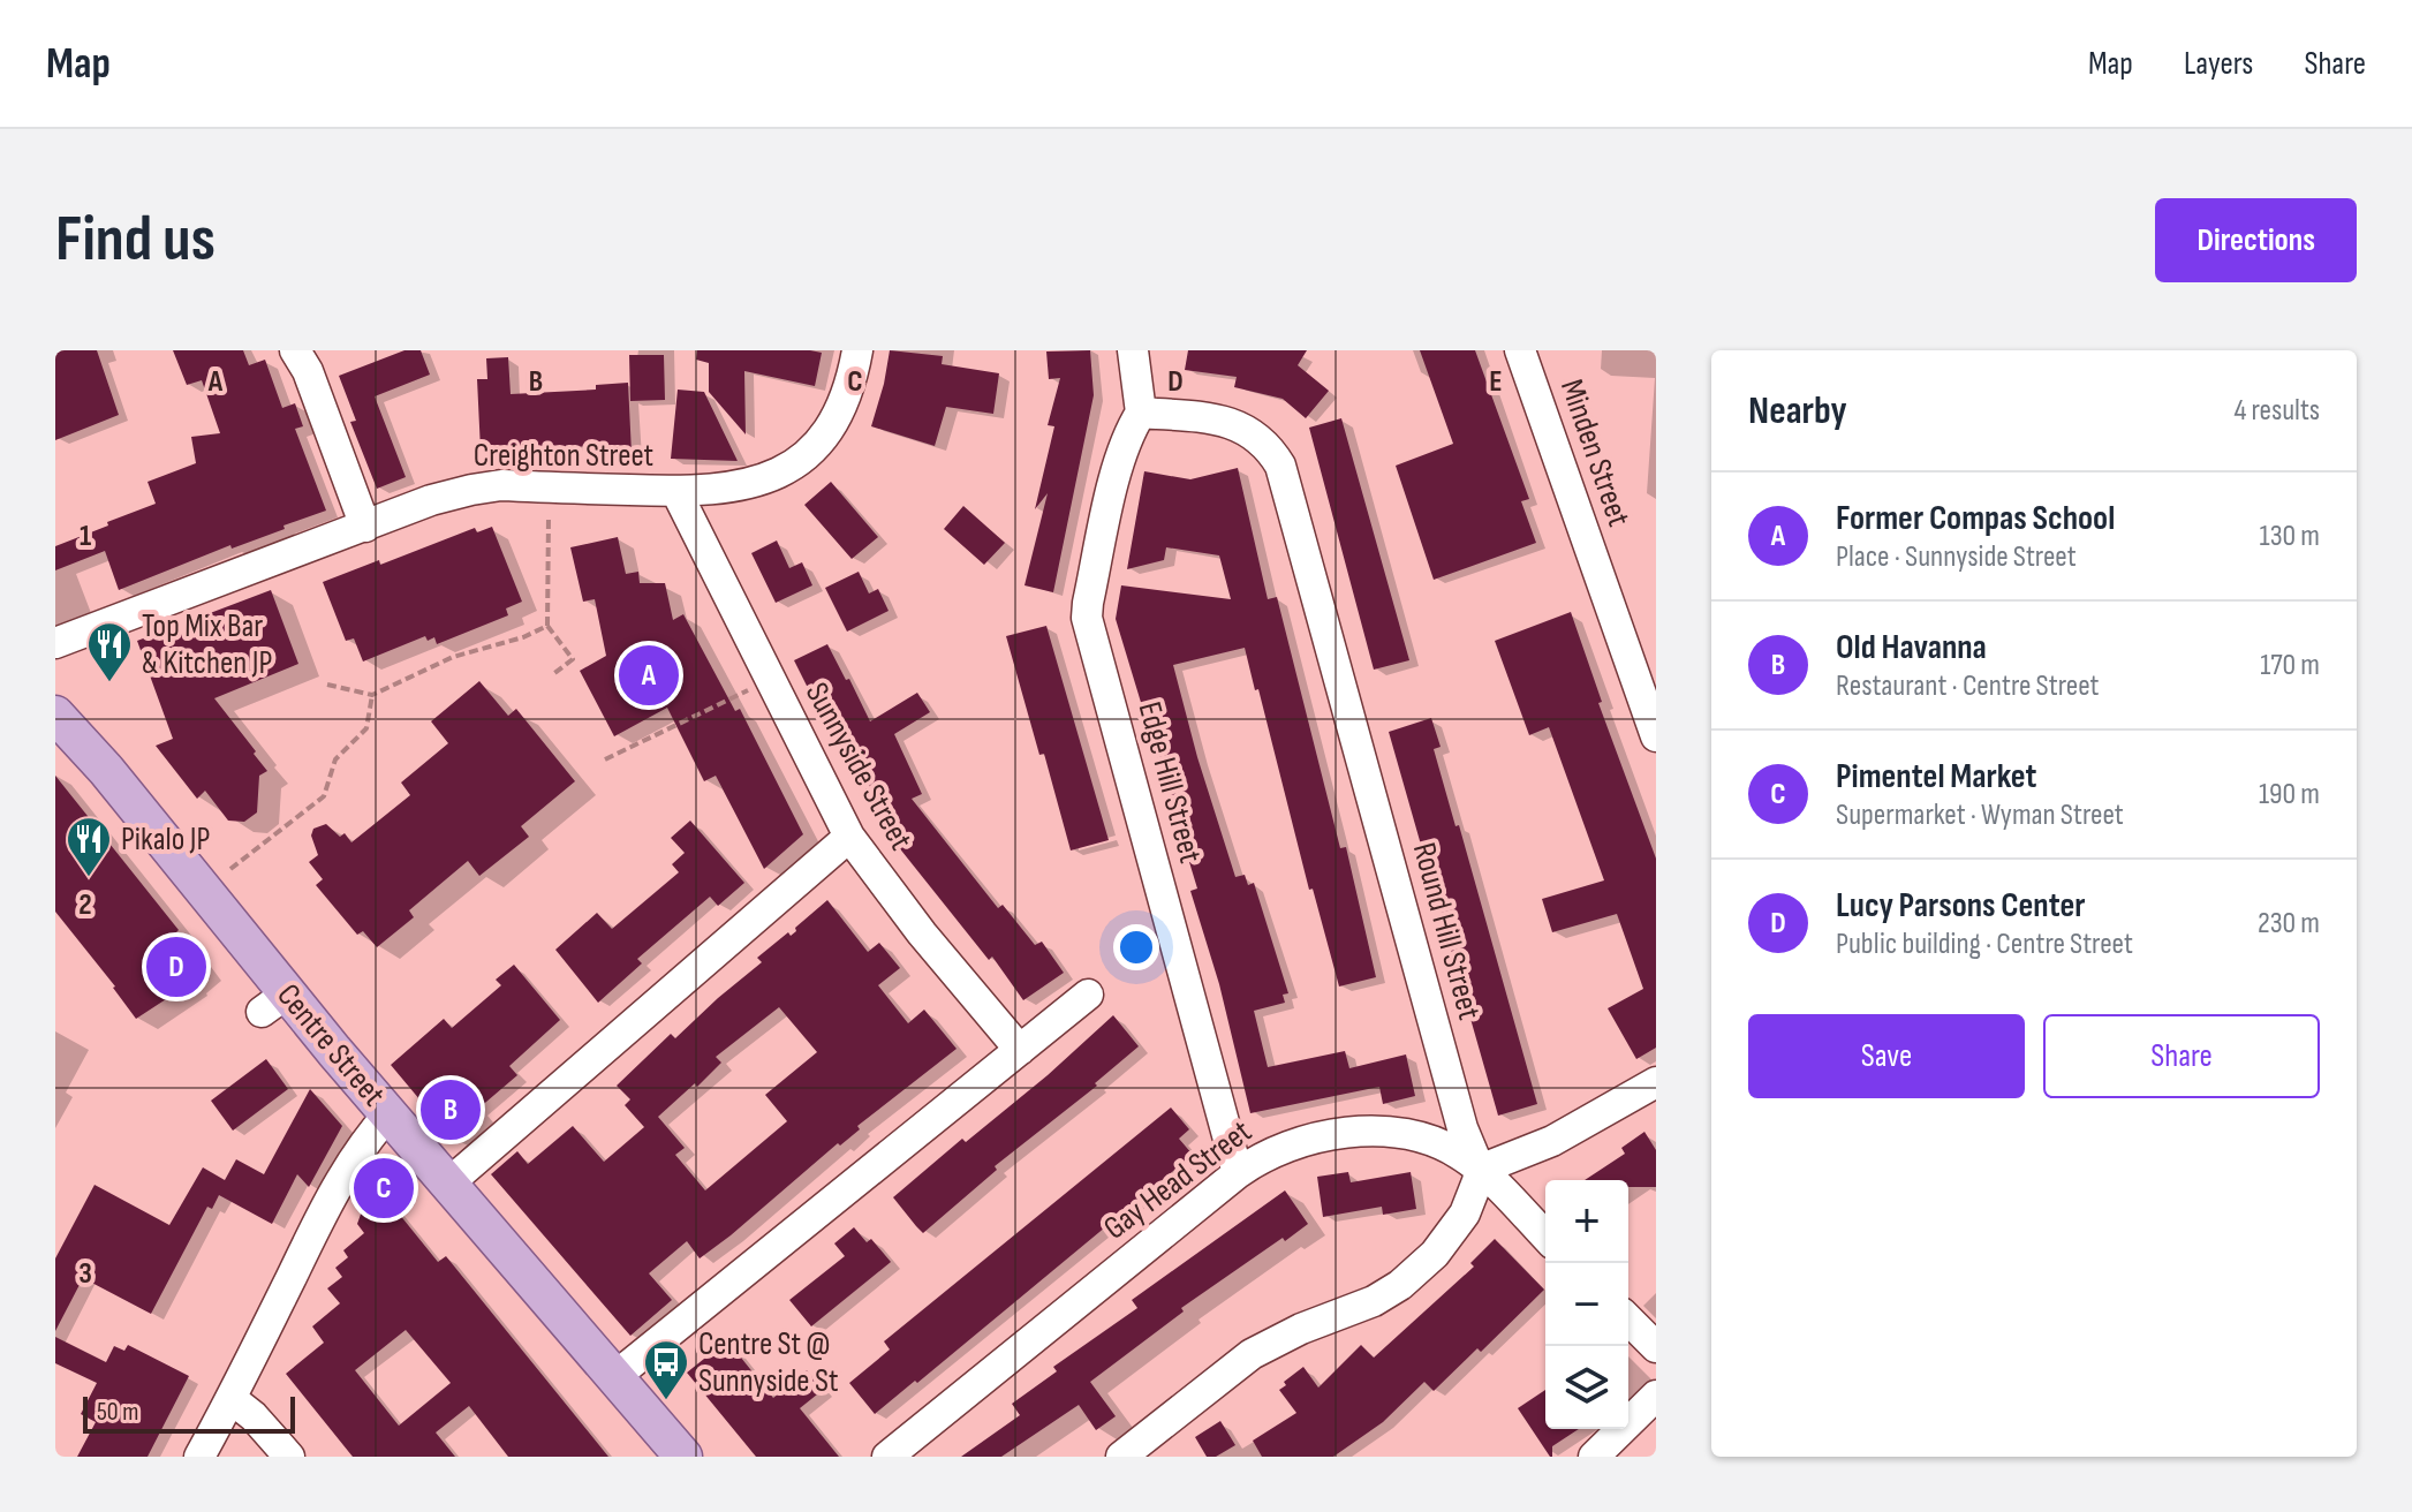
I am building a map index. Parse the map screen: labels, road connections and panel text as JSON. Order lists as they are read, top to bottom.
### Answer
{
  "streets": {
    "main road": ["Centre Street"],
    "street": [
      "Minden Street",
      "Creighton Street",
      "Sunnyside Street",
      "Edge Hill Street",
      "Round Hill Street",
      "Gay Head Street"
    ]
  },
  "crossings": [
    ["Creighton Street", "Sunnyside Street"],
    ["Edge Hill Street", "Round Hill Street"],
    ["Edge Hill Street", "Gay Head Street"],
    ["Round Hill Street", "Gay Head Street"]
  ],
  "places": {
    "restaurant": ["Top Mix Bar & Kitchen JP", "Pikalo JP"],
    "bus stop": ["Centre St @ Sunnyside St"]
  },
  "scale_bar": "50 m",
  "page": {
    "header": "Map",
    "nav": ["Map", "Layers", "Share"],
    "buttons": [
      "Directions",
      ["Save", "Share"]
    ],
    "title": "Find us",
    "heading": ["Nearby", "4 results"],
    "list": [
      {
        "mark": "A",
        "name": "Former Compas School",
        "note": "Place · Sunnyside Street",
        "value": "130 m"
      },
      {
        "mark": "B",
        "name": "Old Havanna",
        "note": "Restaurant · Centre Street",
        "value": "170 m"
      },
      {
        "mark": "C",
        "name": "Pimentel Market",
        "note": "Supermarket · Wyman Street",
        "value": "190 m"
      },
      {
        "mark": "D",
        "name": "Lucy Parsons Center",
        "note": "Public building · Centre Street",
        "value": "230 m"
      }
    ],
    "pins": [
      "A",
      "D",
      "B",
      "C"
    ],
    "map_buttons": ["+", "−"],
    "scale": "50 m"
  },
  "grid": {
    "columns": [
      "A",
      "B",
      "C",
      "D",
      "E"
    ],
    "rows": ["1", "2", "3"]
  }
}
